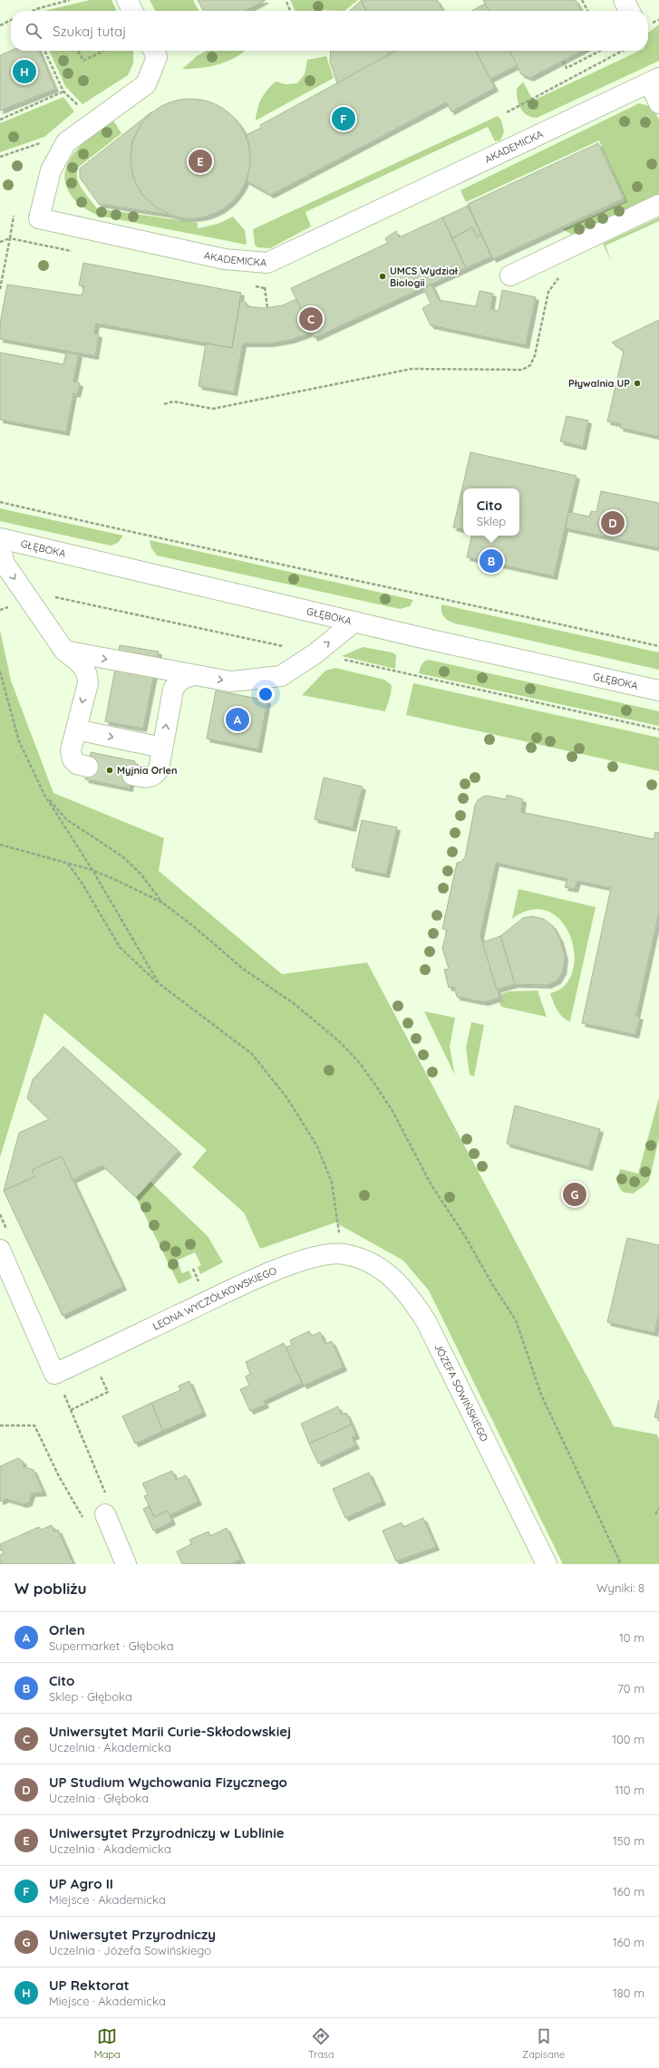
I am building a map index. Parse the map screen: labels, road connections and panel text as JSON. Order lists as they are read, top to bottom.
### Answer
{
  "streets": {
    "street": [
      "AKADEMICKA",
      "GŁĘBOKA",
      "LEONA WYCZÓŁKOWSKIEGO",
      "JÓZEFA SOWIŃSKIEGO"
    ]
  },
  "crossings": [
    ["LEONA WYCZÓŁKOWSKIEGO", "JÓZEFA SOWIŃSKIEGO"]
  ],
  "places": ["UMCS Wydział Biologii", "Pływalnia UP", "Myjnia Orlen"],
  "page": {
    "search": "Szukaj tutaj",
    "pins": [
      "H",
      "F",
      "E",
      "C",
      "D",
      "B",
      "A",
      "G"
    ],
    "popup": ["Cito", "Sklep"],
    "heading": ["W pobliżu", "Wyniki: 8"],
    "list": [
      {
        "mark": "A",
        "name": "Orlen",
        "note": "Supermarket · Głęboka",
        "value": "10 m"
      },
      {
        "mark": "B",
        "name": "Cito",
        "note": "Sklep · Głęboka",
        "value": "70 m"
      },
      {
        "mark": "C",
        "name": "Uniwersytet Marii Curie-Skłodowskiej",
        "note": "Uczelnia · Akademicka",
        "value": "100 m"
      },
      {
        "mark": "D",
        "name": "UP Studium Wychowania Fizycznego",
        "note": "Uczelnia · Głęboka",
        "value": "110 m"
      },
      {
        "mark": "E",
        "name": "Uniwersytet Przyrodniczy w Lublinie",
        "note": "Uczelnia · Akademicka",
        "value": "150 m"
      },
      {
        "mark": "F",
        "name": "UP Agro II",
        "note": "Miejsce · Akademicka",
        "value": "160 m"
      },
      {
        "mark": "G",
        "name": "Uniwersytet Przyrodniczy",
        "note": "Uczelnia · Józefa Sowińskiego",
        "value": "160 m"
      },
      {
        "mark": "H",
        "name": "UP Rektorat",
        "note": "Miejsce · Akademicka",
        "value": "180 m"
      }
    ],
    "nav": ["Mapa", "Trasa", "Zapisane"]
  }
}
